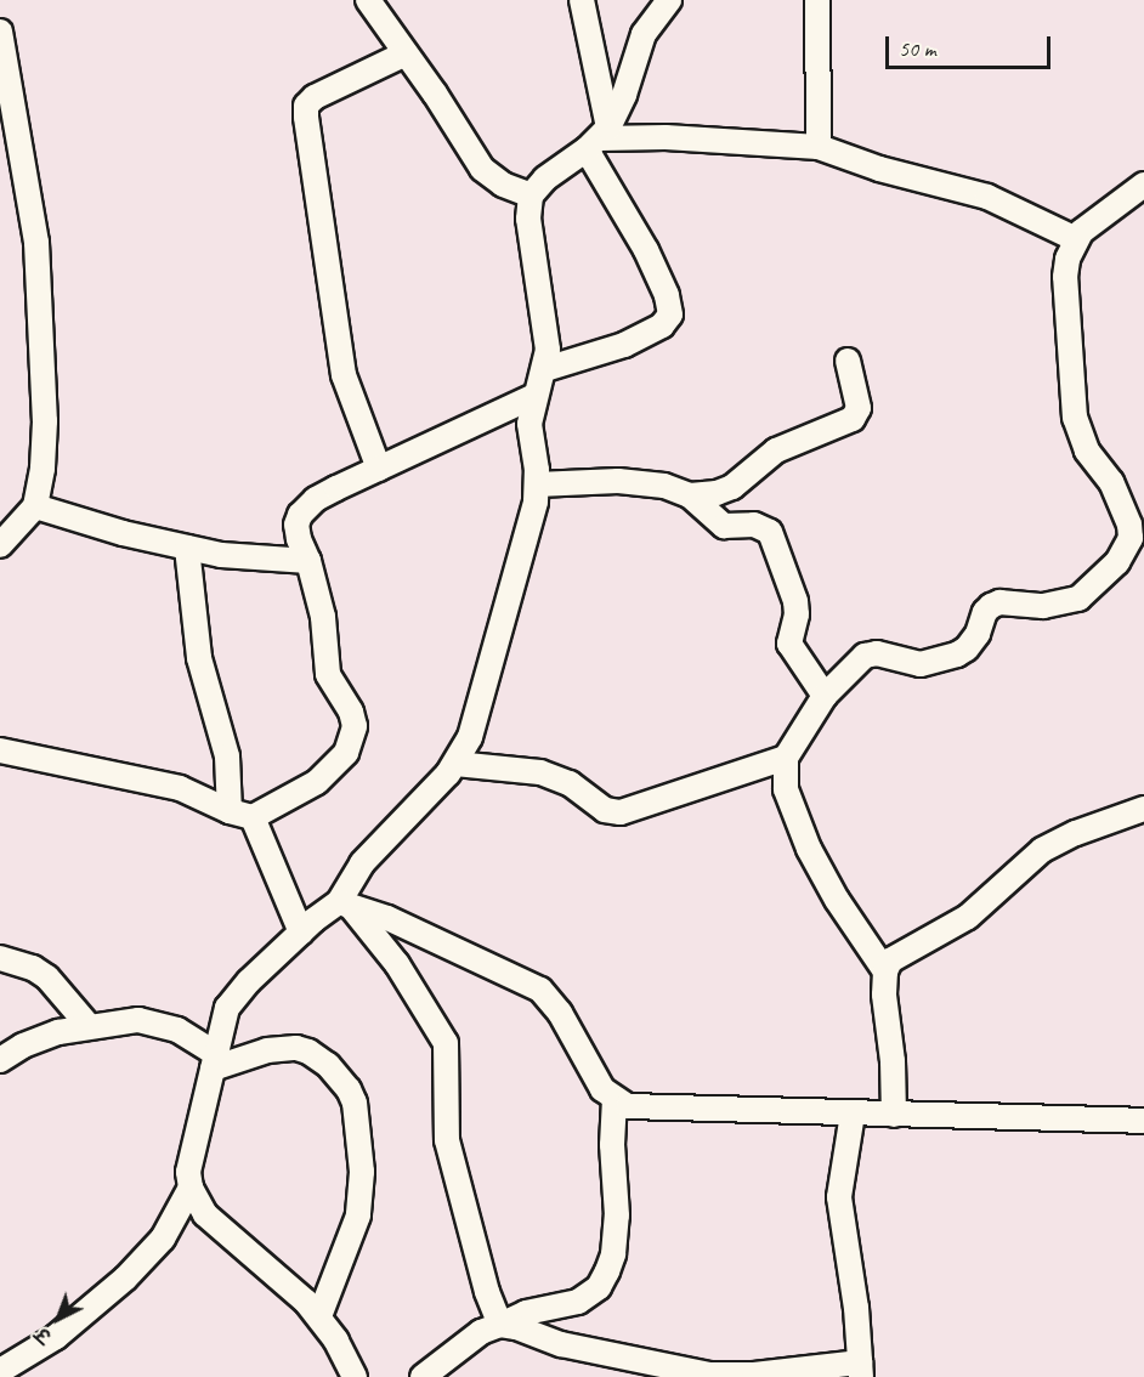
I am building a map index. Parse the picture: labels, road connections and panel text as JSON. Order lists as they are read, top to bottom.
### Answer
{
  "scale_bar": "50 m",
  "north": "bottom left"
}
